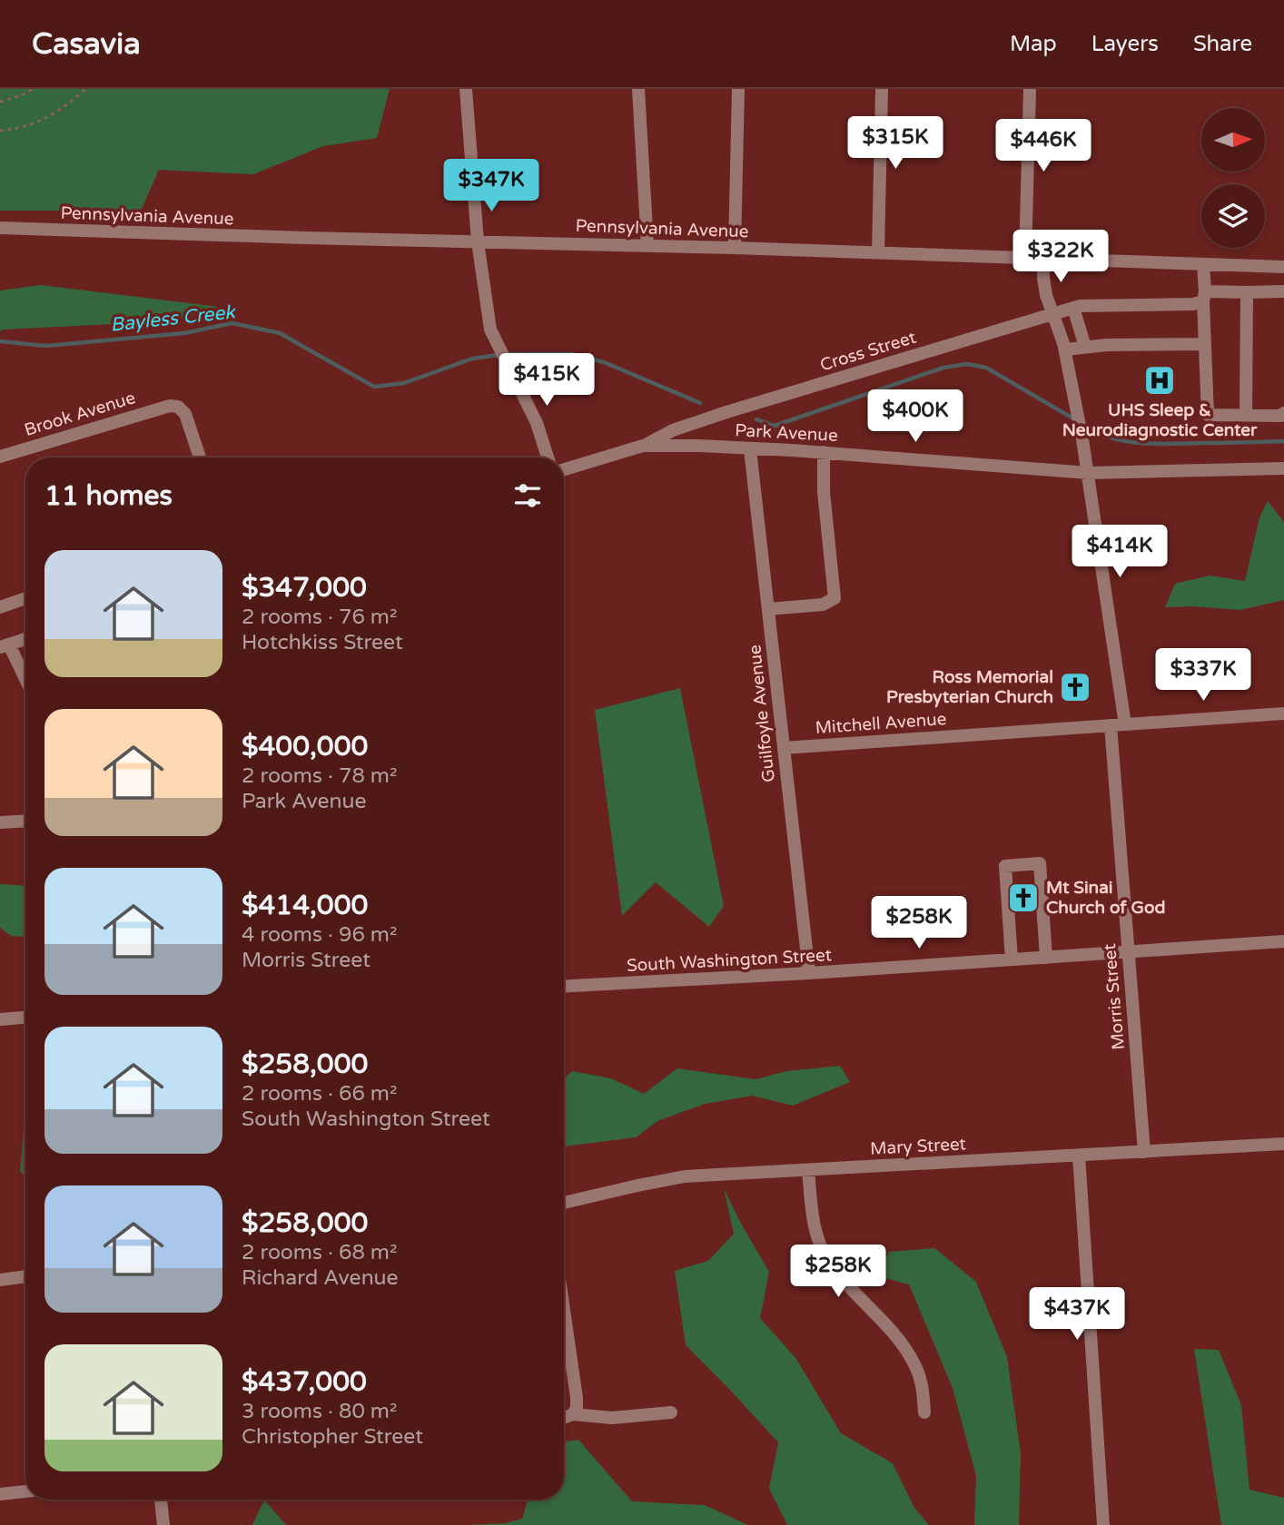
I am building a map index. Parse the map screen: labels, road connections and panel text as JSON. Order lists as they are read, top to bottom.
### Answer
{
  "streets": {
    "street": [
      "Pennsylvania Avenue",
      "Cross Street",
      "Brook Avenue",
      "Park Avenue",
      "Guilfoyle Avenue",
      "Mitchell Avenue",
      "South Washington Street",
      "Morris Street",
      "Mary Street"
    ]
  },
  "crossings": [
    ["Cross Street", "Park Avenue"],
    ["Park Avenue", "Guilfoyle Avenue"],
    ["Guilfoyle Avenue", "Mitchell Avenue"],
    ["Guilfoyle Avenue", "South Washington Street"],
    ["Mitchell Avenue", "Morris Street"],
    ["South Washington Street", "Morris Street"],
    ["Morris Street", "Mary Street"]
  ],
  "water": ["Bayless Creek"],
  "places": {
    "hospital": ["UHS Sleep & Neurodiagnostic Center"],
    "church": ["Ross Memorial Presbyterian Church", "Mt Sinai Church of God"]
  },
  "north": "right",
  "page": {
    "header": "Casavia",
    "nav": ["Map", "Layers", "Share"],
    "price": [
      "$315K",
      "$446K",
      "$347K",
      "$322K",
      "$415K",
      "$400K",
      "$414K",
      "$337K",
      "$258K",
      "$258K",
      "$437K"
    ],
    "heading": "11 homes",
    "list": [
      {
        "name": "$347,000",
        "note": "2 rooms · 76 m² · Hotchkiss Street"
      },
      {
        "name": "$400,000",
        "note": "2 rooms · 78 m² · Park Avenue"
      },
      {
        "name": "$414,000",
        "note": "4 rooms · 96 m² · Morris Street"
      },
      {
        "name": "$258,000",
        "note": "2 rooms · 66 m² · South Washington Street"
      },
      {
        "name": "$258,000",
        "note": "2 rooms · 68 m² · Richard Avenue"
      },
      {
        "name": "$437,000",
        "note": "3 rooms · 80 m² · Christopher Street"
      }
    ]
  }
}
